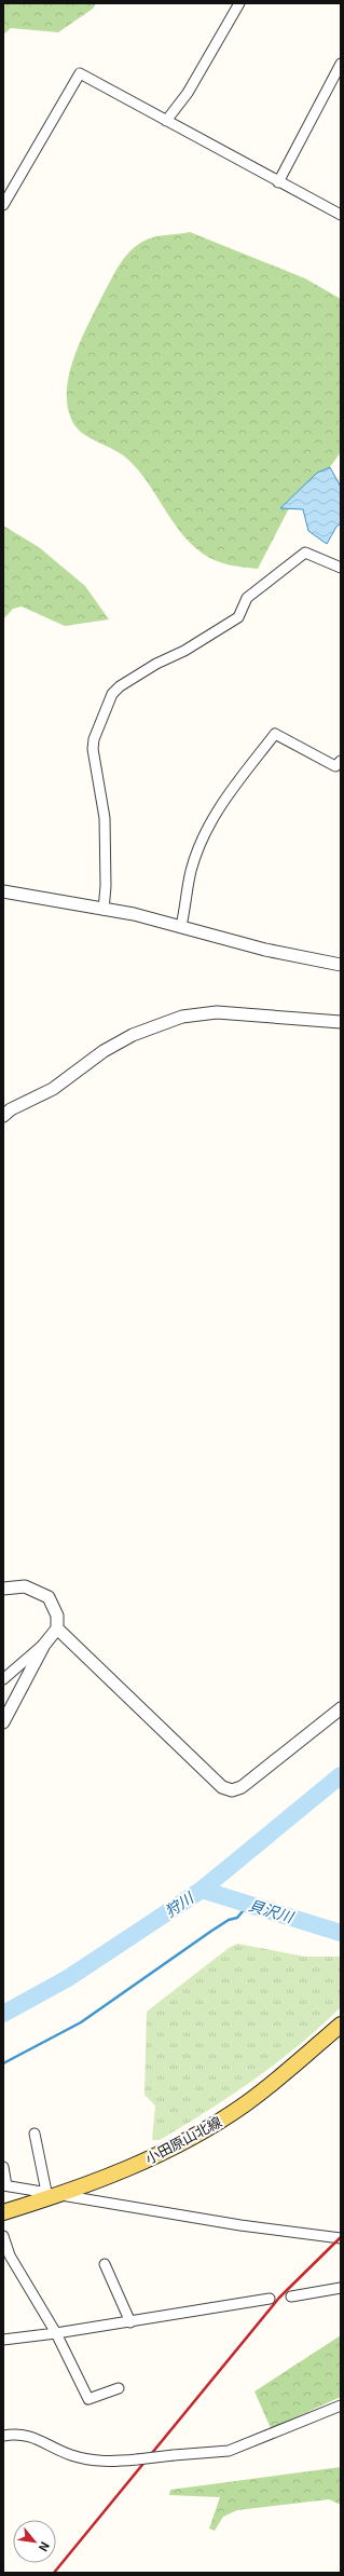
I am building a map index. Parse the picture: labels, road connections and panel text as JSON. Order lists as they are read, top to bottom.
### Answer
{
  "streets": {
    "main road": ["小田原山北線"]
  },
  "water": ["狩川", "貝沢川"],
  "north": "bottom right"
}
